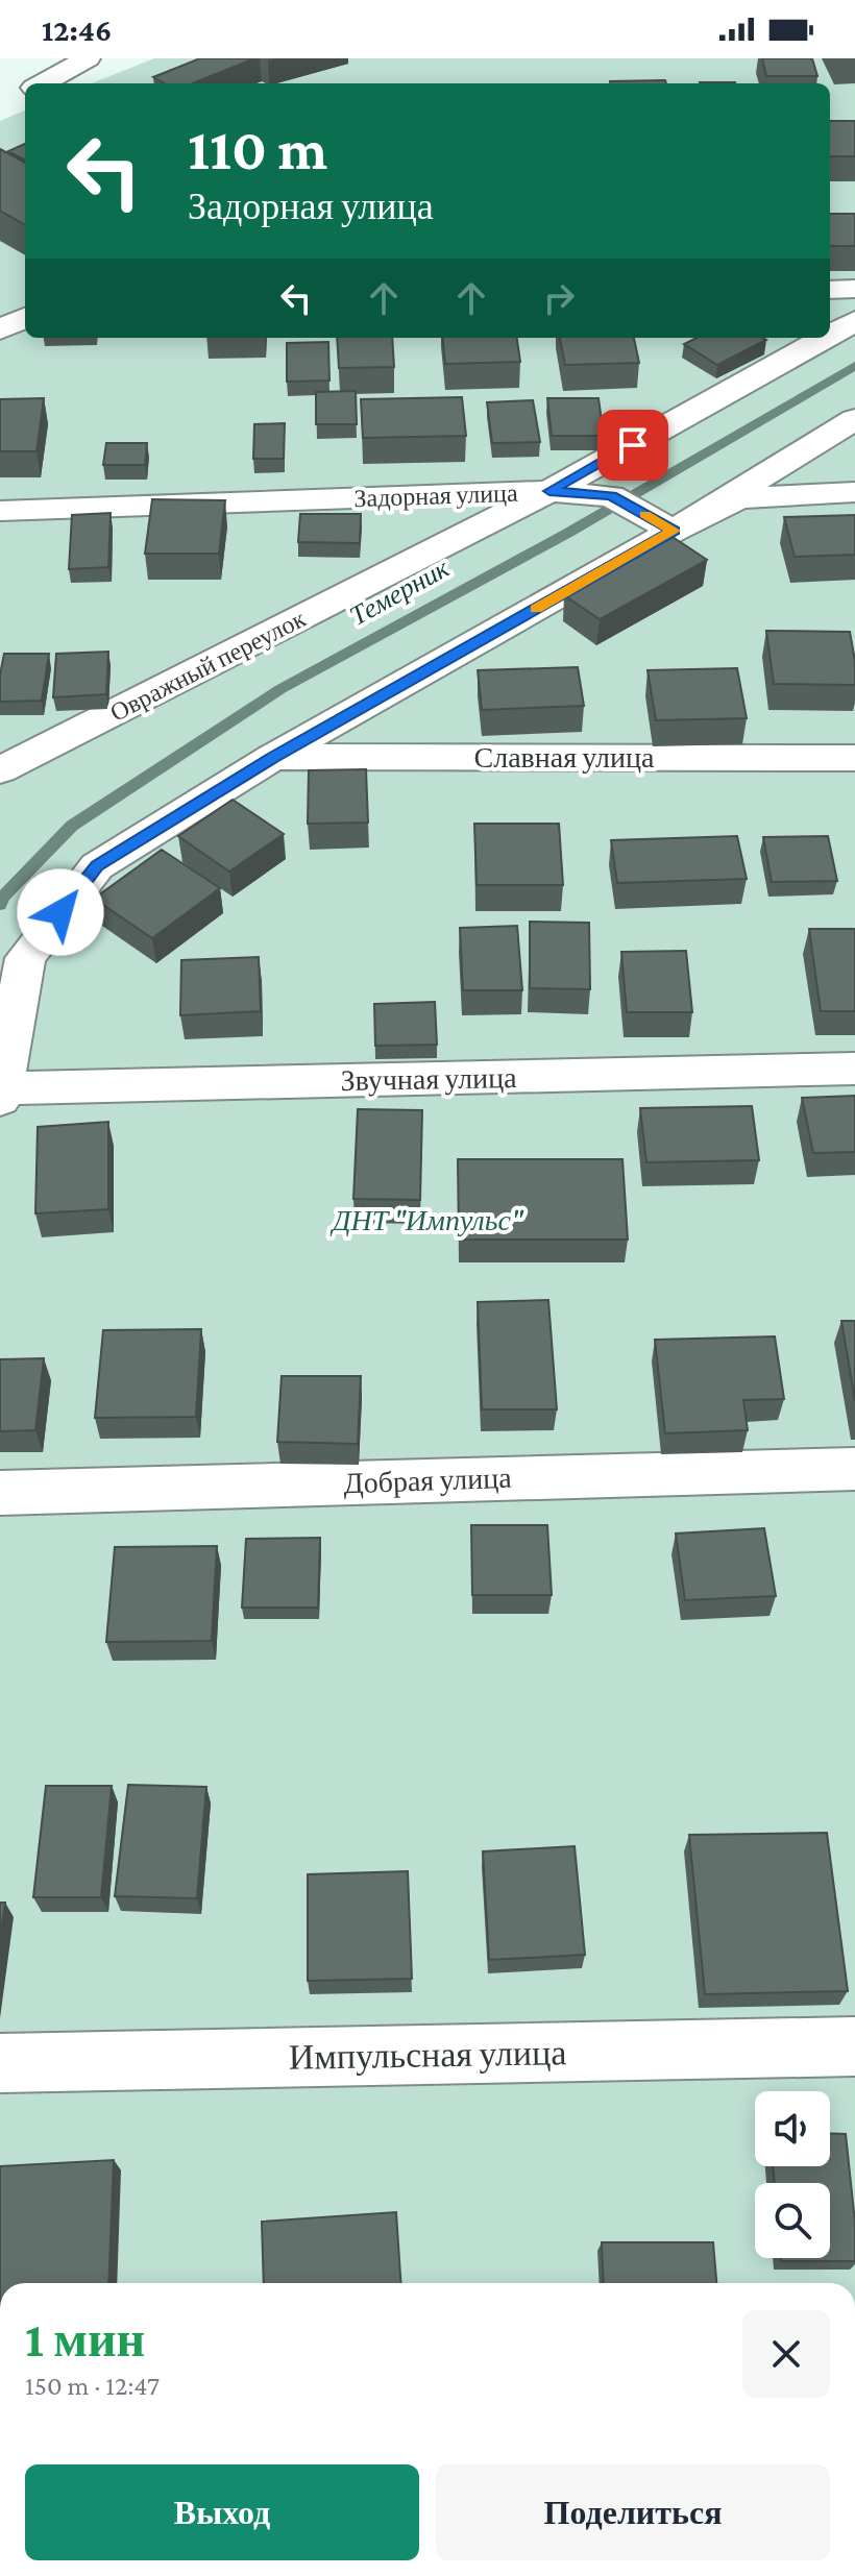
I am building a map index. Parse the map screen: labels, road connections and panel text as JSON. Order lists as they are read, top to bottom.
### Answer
{
  "streets": {
    "street": [
      "Задорная улица",
      "Овражный переулок",
      "Славная улица",
      "Звучная улица",
      "Добрая улица",
      "Импульсная улица"
    ]
  },
  "crossings": [
    ["Задорная улица", "Овражный переулок"]
  ],
  "water": ["Темерник"],
  "parks": ["ДНТ \"Импульс\""],
  "page": {
    "status": "12:46",
    "turn": ["110 m", "Задорная улица"],
    "heading": ["1 мин", "150 m · 12:47"],
    "buttons": ["Выход", "Поделиться"]
  }
}
